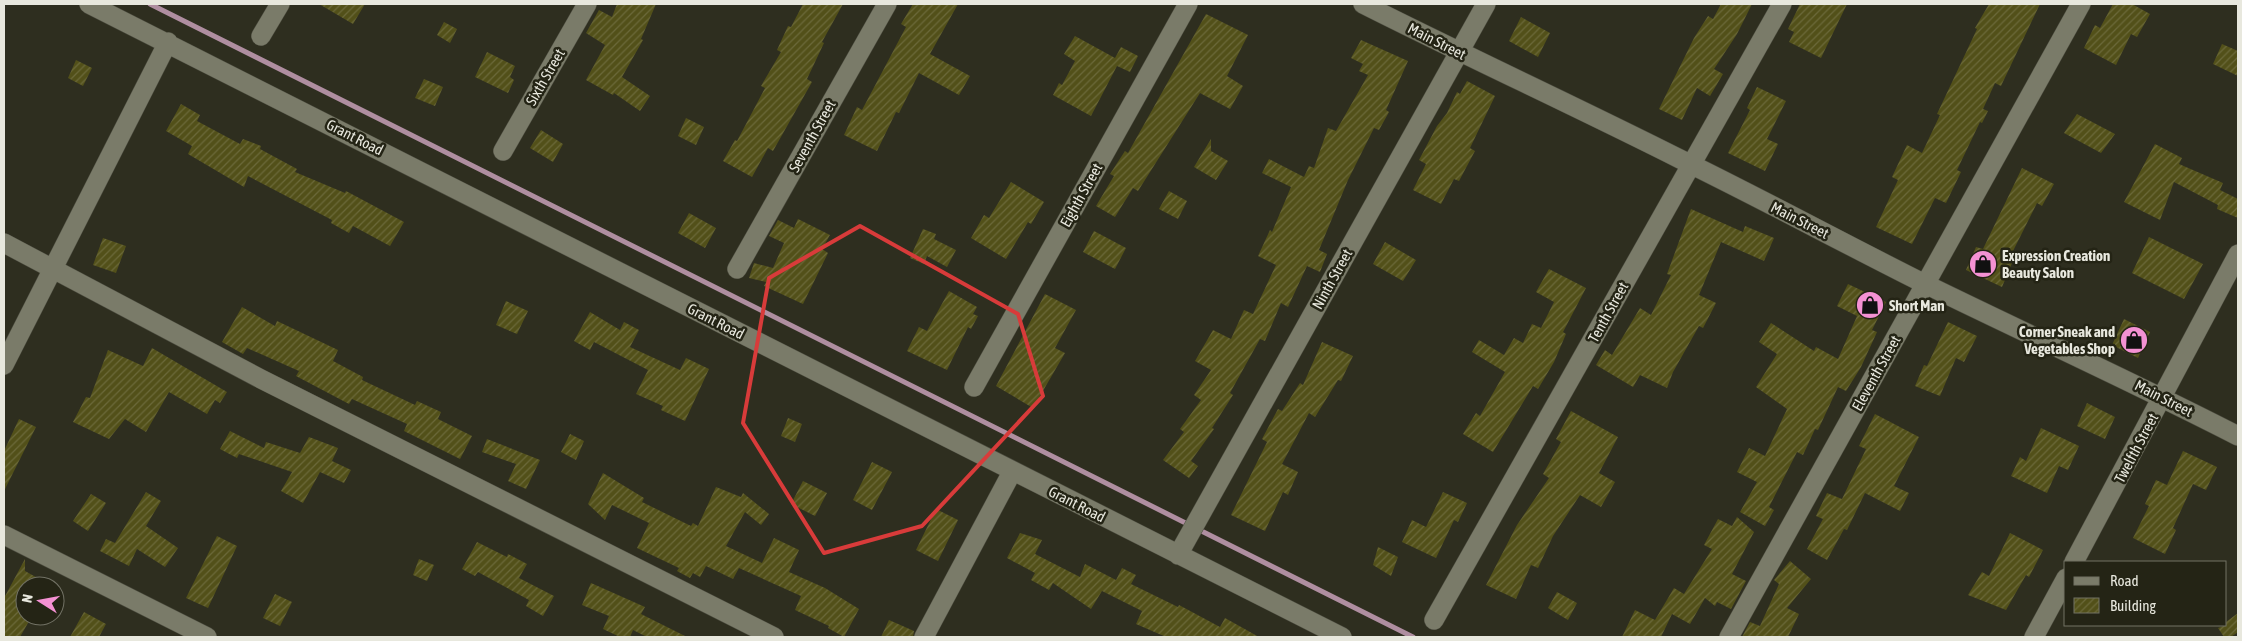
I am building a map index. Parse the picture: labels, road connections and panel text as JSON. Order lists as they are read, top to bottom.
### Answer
{
  "streets": {
    "street": [
      "Main Street",
      "Sixth Street",
      "Seventh Street",
      "Grant Road",
      "Eighth Street",
      "Ninth Street",
      "Tenth Street",
      "Eleventh Street",
      "Twelfth Street"
    ]
  },
  "crossings": [
    ["Main Street", "Ninth Street"],
    ["Main Street", "Tenth Street"],
    ["Main Street", "Eleventh Street"],
    ["Main Street", "Twelfth Street"],
    ["Grant Road", "Ninth Street"]
  ],
  "places": {
    "shop": ["Expression Creation Beauty Salon", "Short Man", "Corner Sneak and Vegetables Shop"]
  },
  "legend": ["Road", "Building"],
  "north": "left"
}
